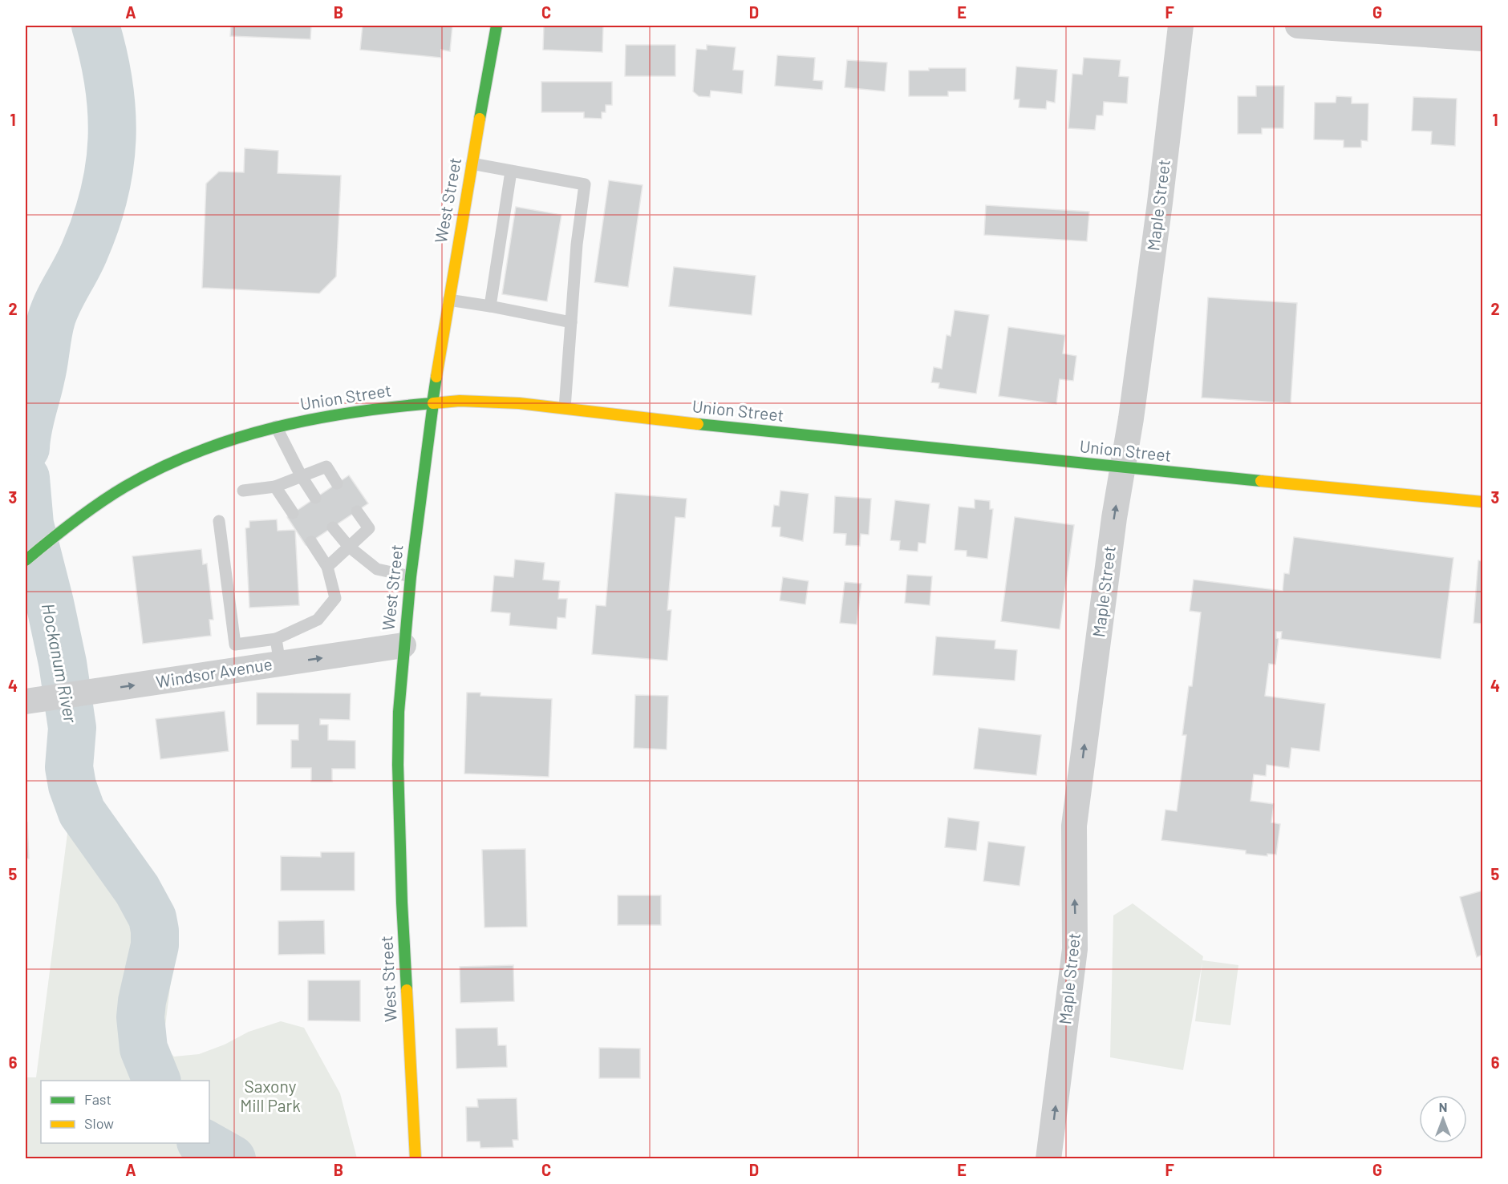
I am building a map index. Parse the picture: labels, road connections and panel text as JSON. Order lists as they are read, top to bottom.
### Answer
{
  "streets": {
    "main road": ["West Street", "Union Street"],
    "street": ["Maple Street", "Windsor Avenue"]
  },
  "crossings": [
    ["West Street", "Union Street"],
    ["West Street", "Windsor Avenue"],
    ["Maple Street", "Union Street"]
  ],
  "one_way": ["Maple Street", "Windsor Avenue"],
  "water": ["Hockanum River"],
  "parks": ["Saxony Mill Park"],
  "legend": ["Fast", "Slow"],
  "north": "top",
  "grid": {
    "columns": [
      "A",
      "B",
      "C",
      "D",
      "E",
      "F",
      "G"
    ],
    "rows": [
      "1",
      "2",
      "3",
      "4",
      "5",
      "6"
    ]
  }
}
